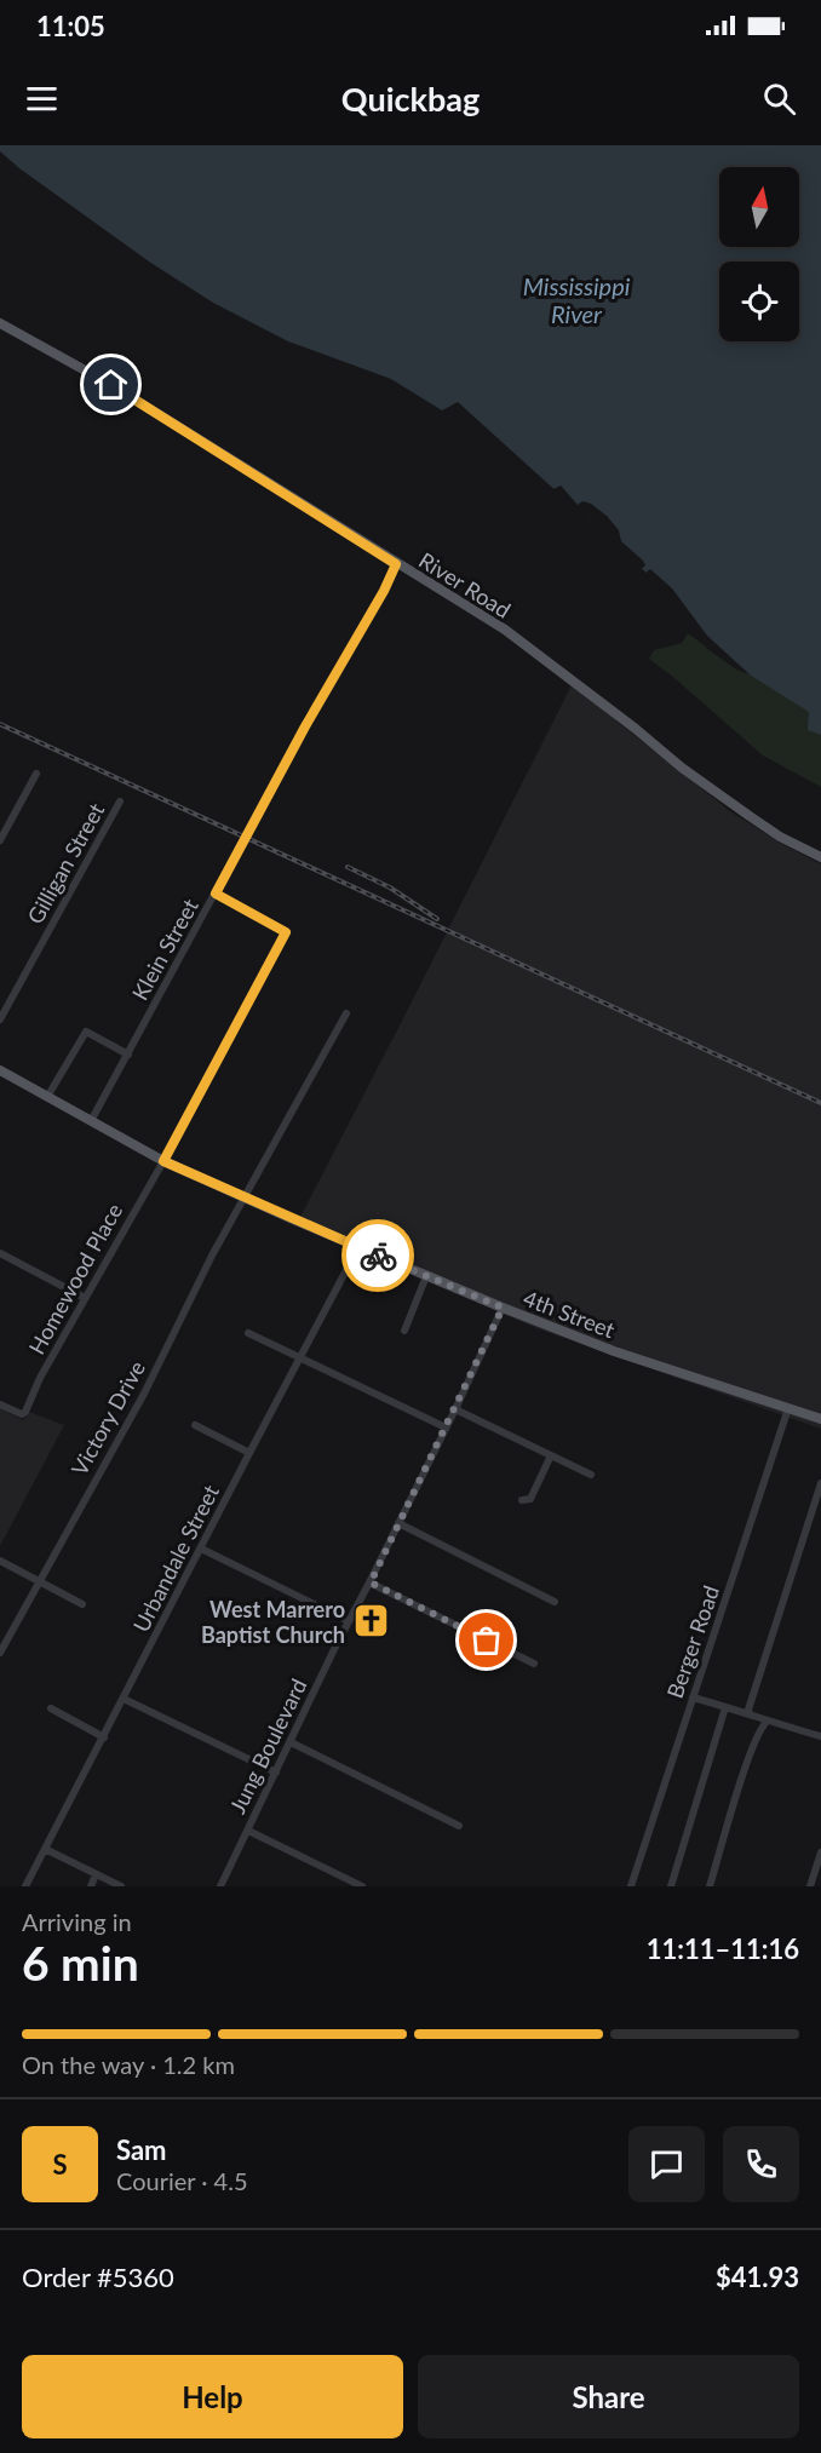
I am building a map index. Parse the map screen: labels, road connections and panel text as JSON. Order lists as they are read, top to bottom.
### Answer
{
  "streets": {
    "main road": ["River Road", "4th Street"],
    "street": [
      "Gilligan Street",
      "Klein Street",
      "Homewood Place",
      "Victory Drive",
      "Urbandale Street",
      "Berger Road",
      "Jung Boulevard"
    ]
  },
  "crossings": [
    ["River Road", "Klein Street"],
    ["Klein Street", "Homewood Place"],
    ["Klein Street", "4th Street"],
    ["Homewood Place", "4th Street"],
    ["4th Street", "Victory Drive"],
    ["4th Street", "Urbandale Street"],
    ["4th Street", "Berger Road"],
    ["4th Street", "Jung Boulevard"]
  ],
  "water": ["Mississippi River"],
  "places": {
    "church": ["West Marrero Baptist Church"]
  },
  "north": "top",
  "page": {
    "status": "11:05",
    "header": "Quickbag",
    "heading": ["6 min", "Arriving in", "11:11–11:16"],
    "panel": [
      "Sam",
      "Courier · 4.5",
      "Order #5360",
      "$41.93"
    ],
    "bar": "On the way · 1.2 km",
    "round": "S",
    "buttons": ["Help", "Share"]
  }
}
